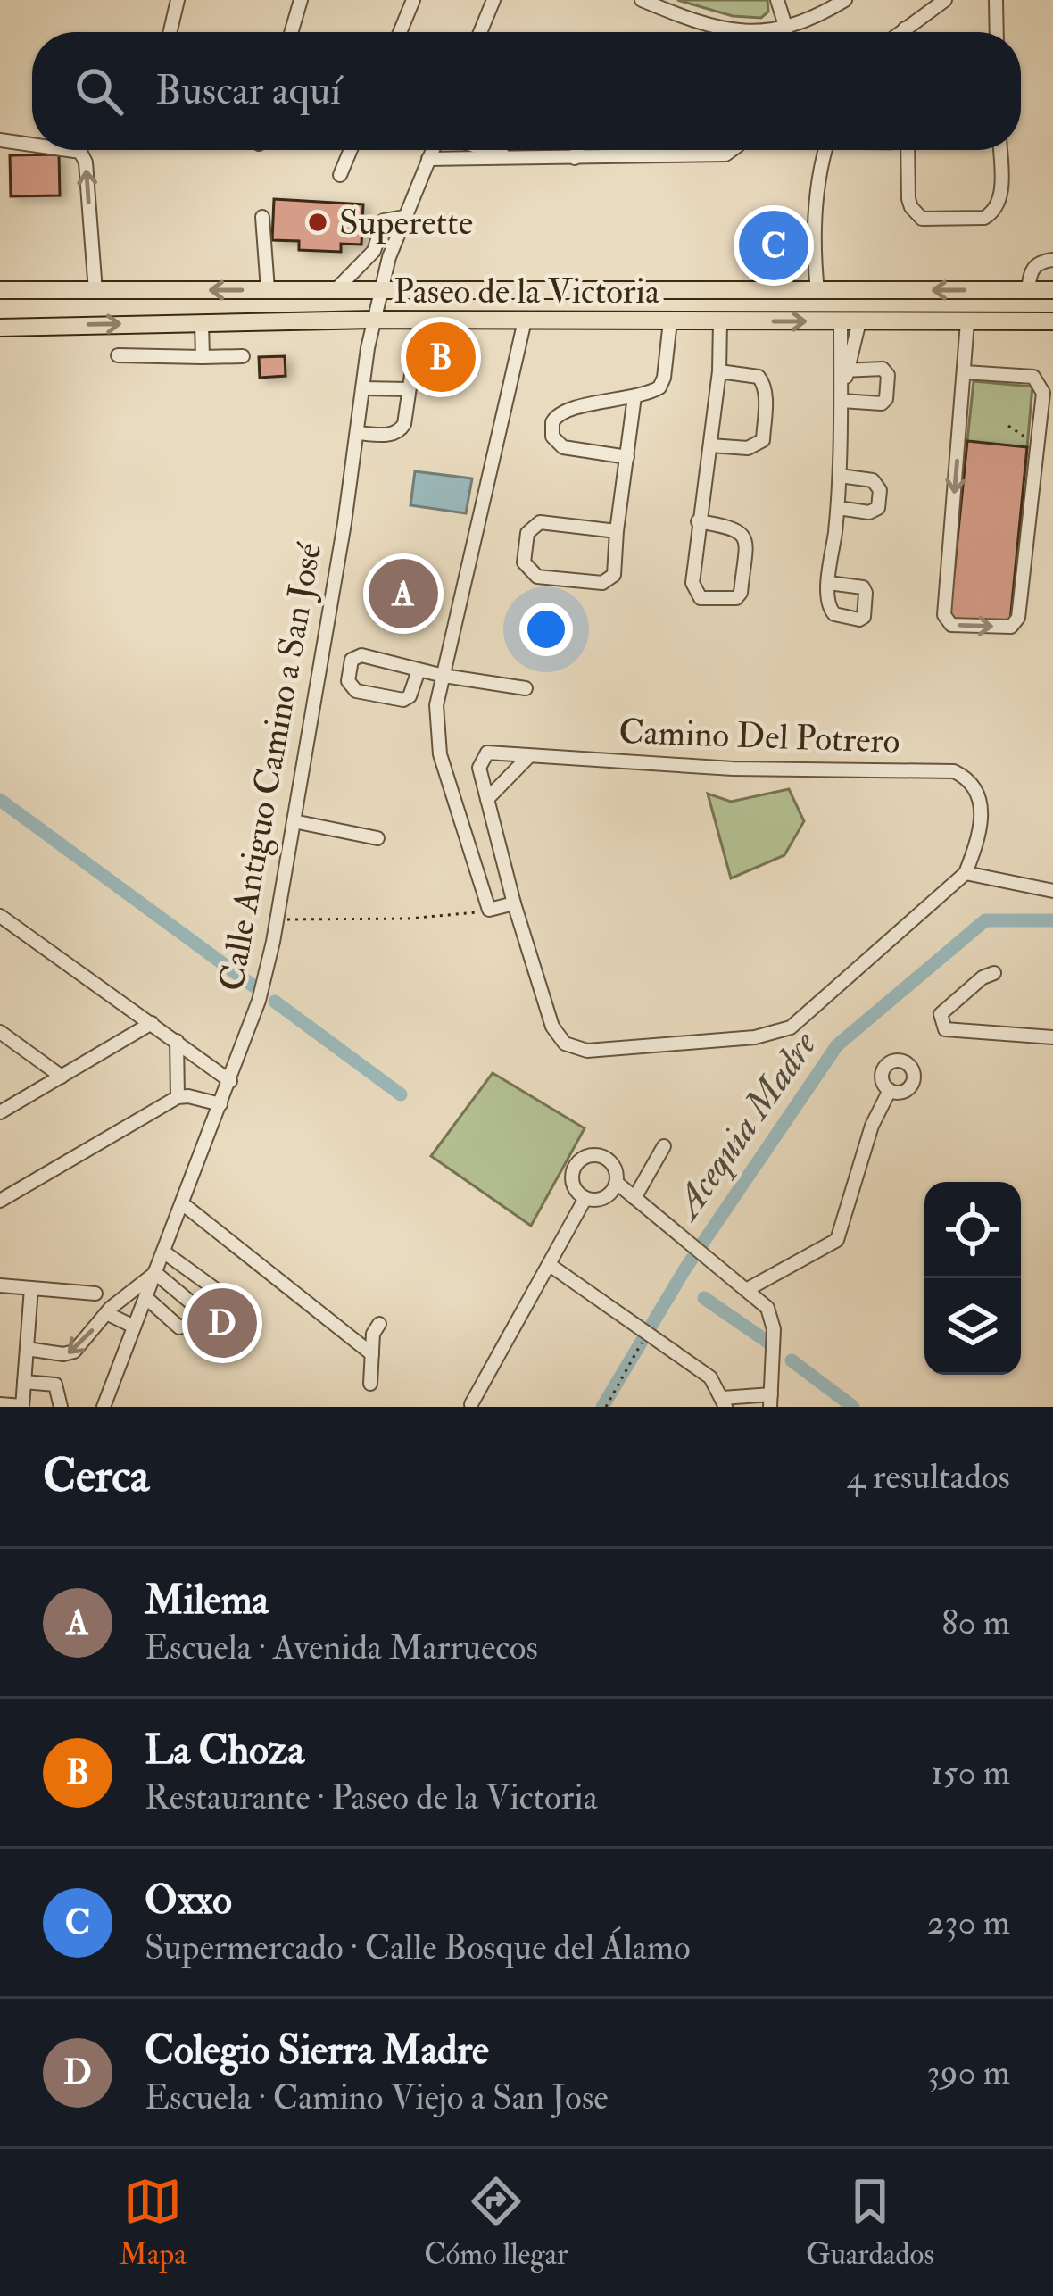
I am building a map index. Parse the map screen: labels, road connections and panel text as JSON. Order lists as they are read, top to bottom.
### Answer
{
  "streets": {
    "main road": ["Paseo de la Victoria"],
    "street": ["Camino Del Potrero", "Calle Antiguo Camino a San José"]
  },
  "crossings": [
    ["Paseo de la Victoria", "Calle Antiguo Camino a San José"]
  ],
  "water": ["Acequia Madre"],
  "places": ["Superette"],
  "page": {
    "search": "Buscar aquí",
    "pins": [
      "C",
      "B",
      "A",
      "D"
    ],
    "heading": ["Cerca", "4 resultados"],
    "list": [
      {
        "mark": "A",
        "name": "Milema",
        "note": "Escuela · Avenida Marruecos",
        "value": "80 m"
      },
      {
        "mark": "B",
        "name": "La Choza",
        "note": "Restaurante · Paseo de la Victoria",
        "value": "150 m"
      },
      {
        "mark": "C",
        "name": "Oxxo",
        "note": "Supermercado · Calle Bosque del Álamo",
        "value": "230 m"
      },
      {
        "mark": "D",
        "name": "Colegio Sierra Madre",
        "note": "Escuela · Camino Viejo a San Jose",
        "value": "390 m"
      }
    ],
    "nav": ["Mapa", "Cómo llegar", "Guardados"]
  }
}
